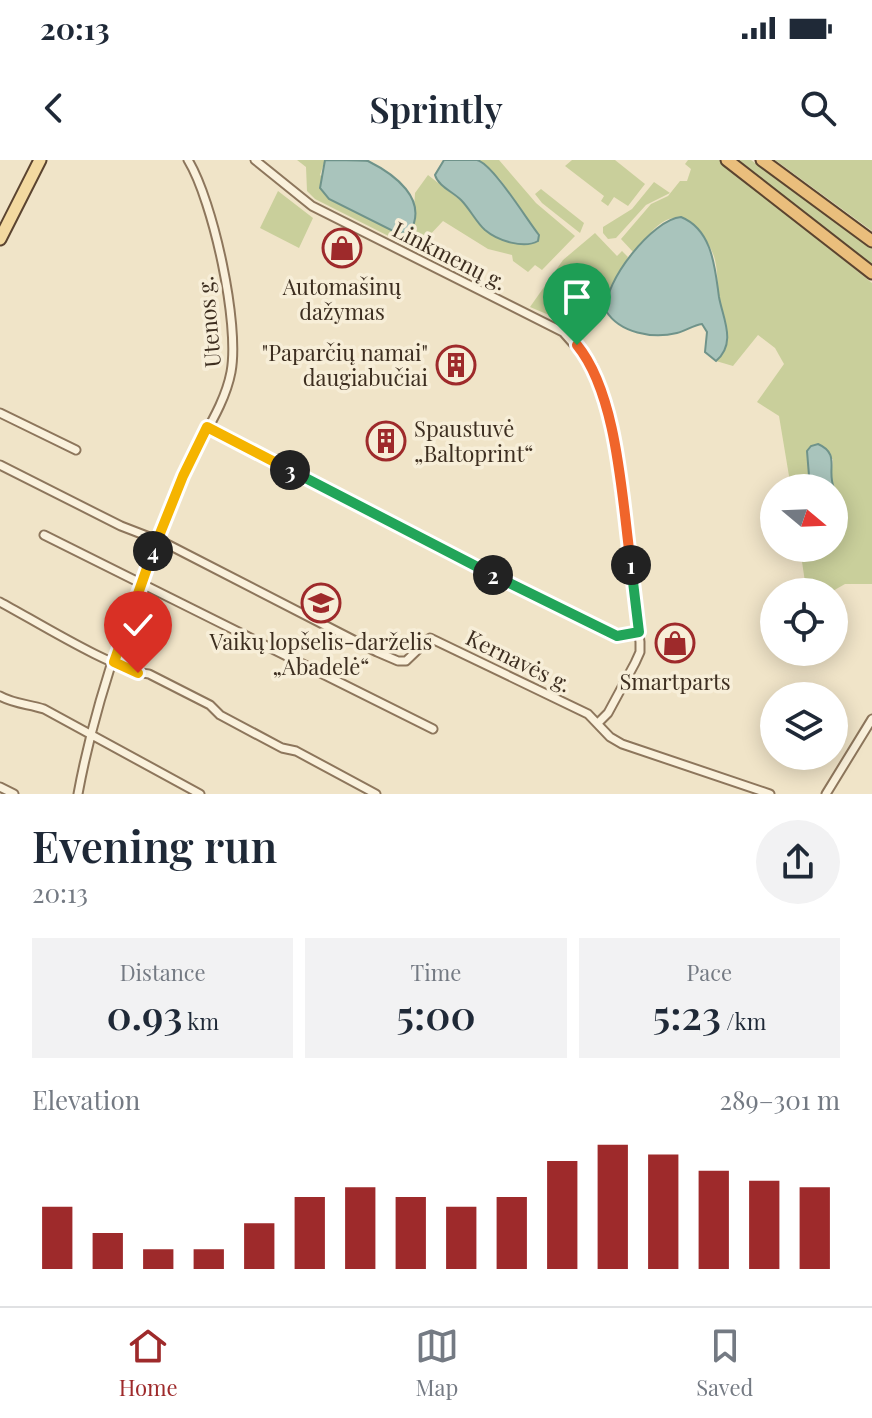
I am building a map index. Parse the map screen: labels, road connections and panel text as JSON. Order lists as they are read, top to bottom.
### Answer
{
  "streets": {
    "street": ["Linkmenų g.", "Utenos g.", "Kernavės g."]
  },
  "crossings": [
    ["Linkmenų g.", "Kernavės g."],
    ["Utenos g.", "Kernavės g."]
  ],
  "places": {
    "shop": ["Automašinų dažymas", "Smartparts"],
    "building": ["\"Paparčių namai\" daugiabučiai", "Spaustuvė „Baltoprint“"],
    "school or university": ["Vaikų lopšelis-darželis „Abadelė“"]
  },
  "north": "right",
  "page": {
    "status": "20:13",
    "header": "Sprintly",
    "pins": [
      "3",
      "4",
      "1",
      "2"
    ],
    "heading": ["Evening run", "20:13"],
    "stats": [
      ["Distance", "0.93 km"],
      ["Time", "5:00"],
      ["Pace", "5:23 /km"]
    ],
    "chart": ["Elevation", "289–301 m"],
    "tabs": ["Home", "Map", "Saved"]
  }
}
